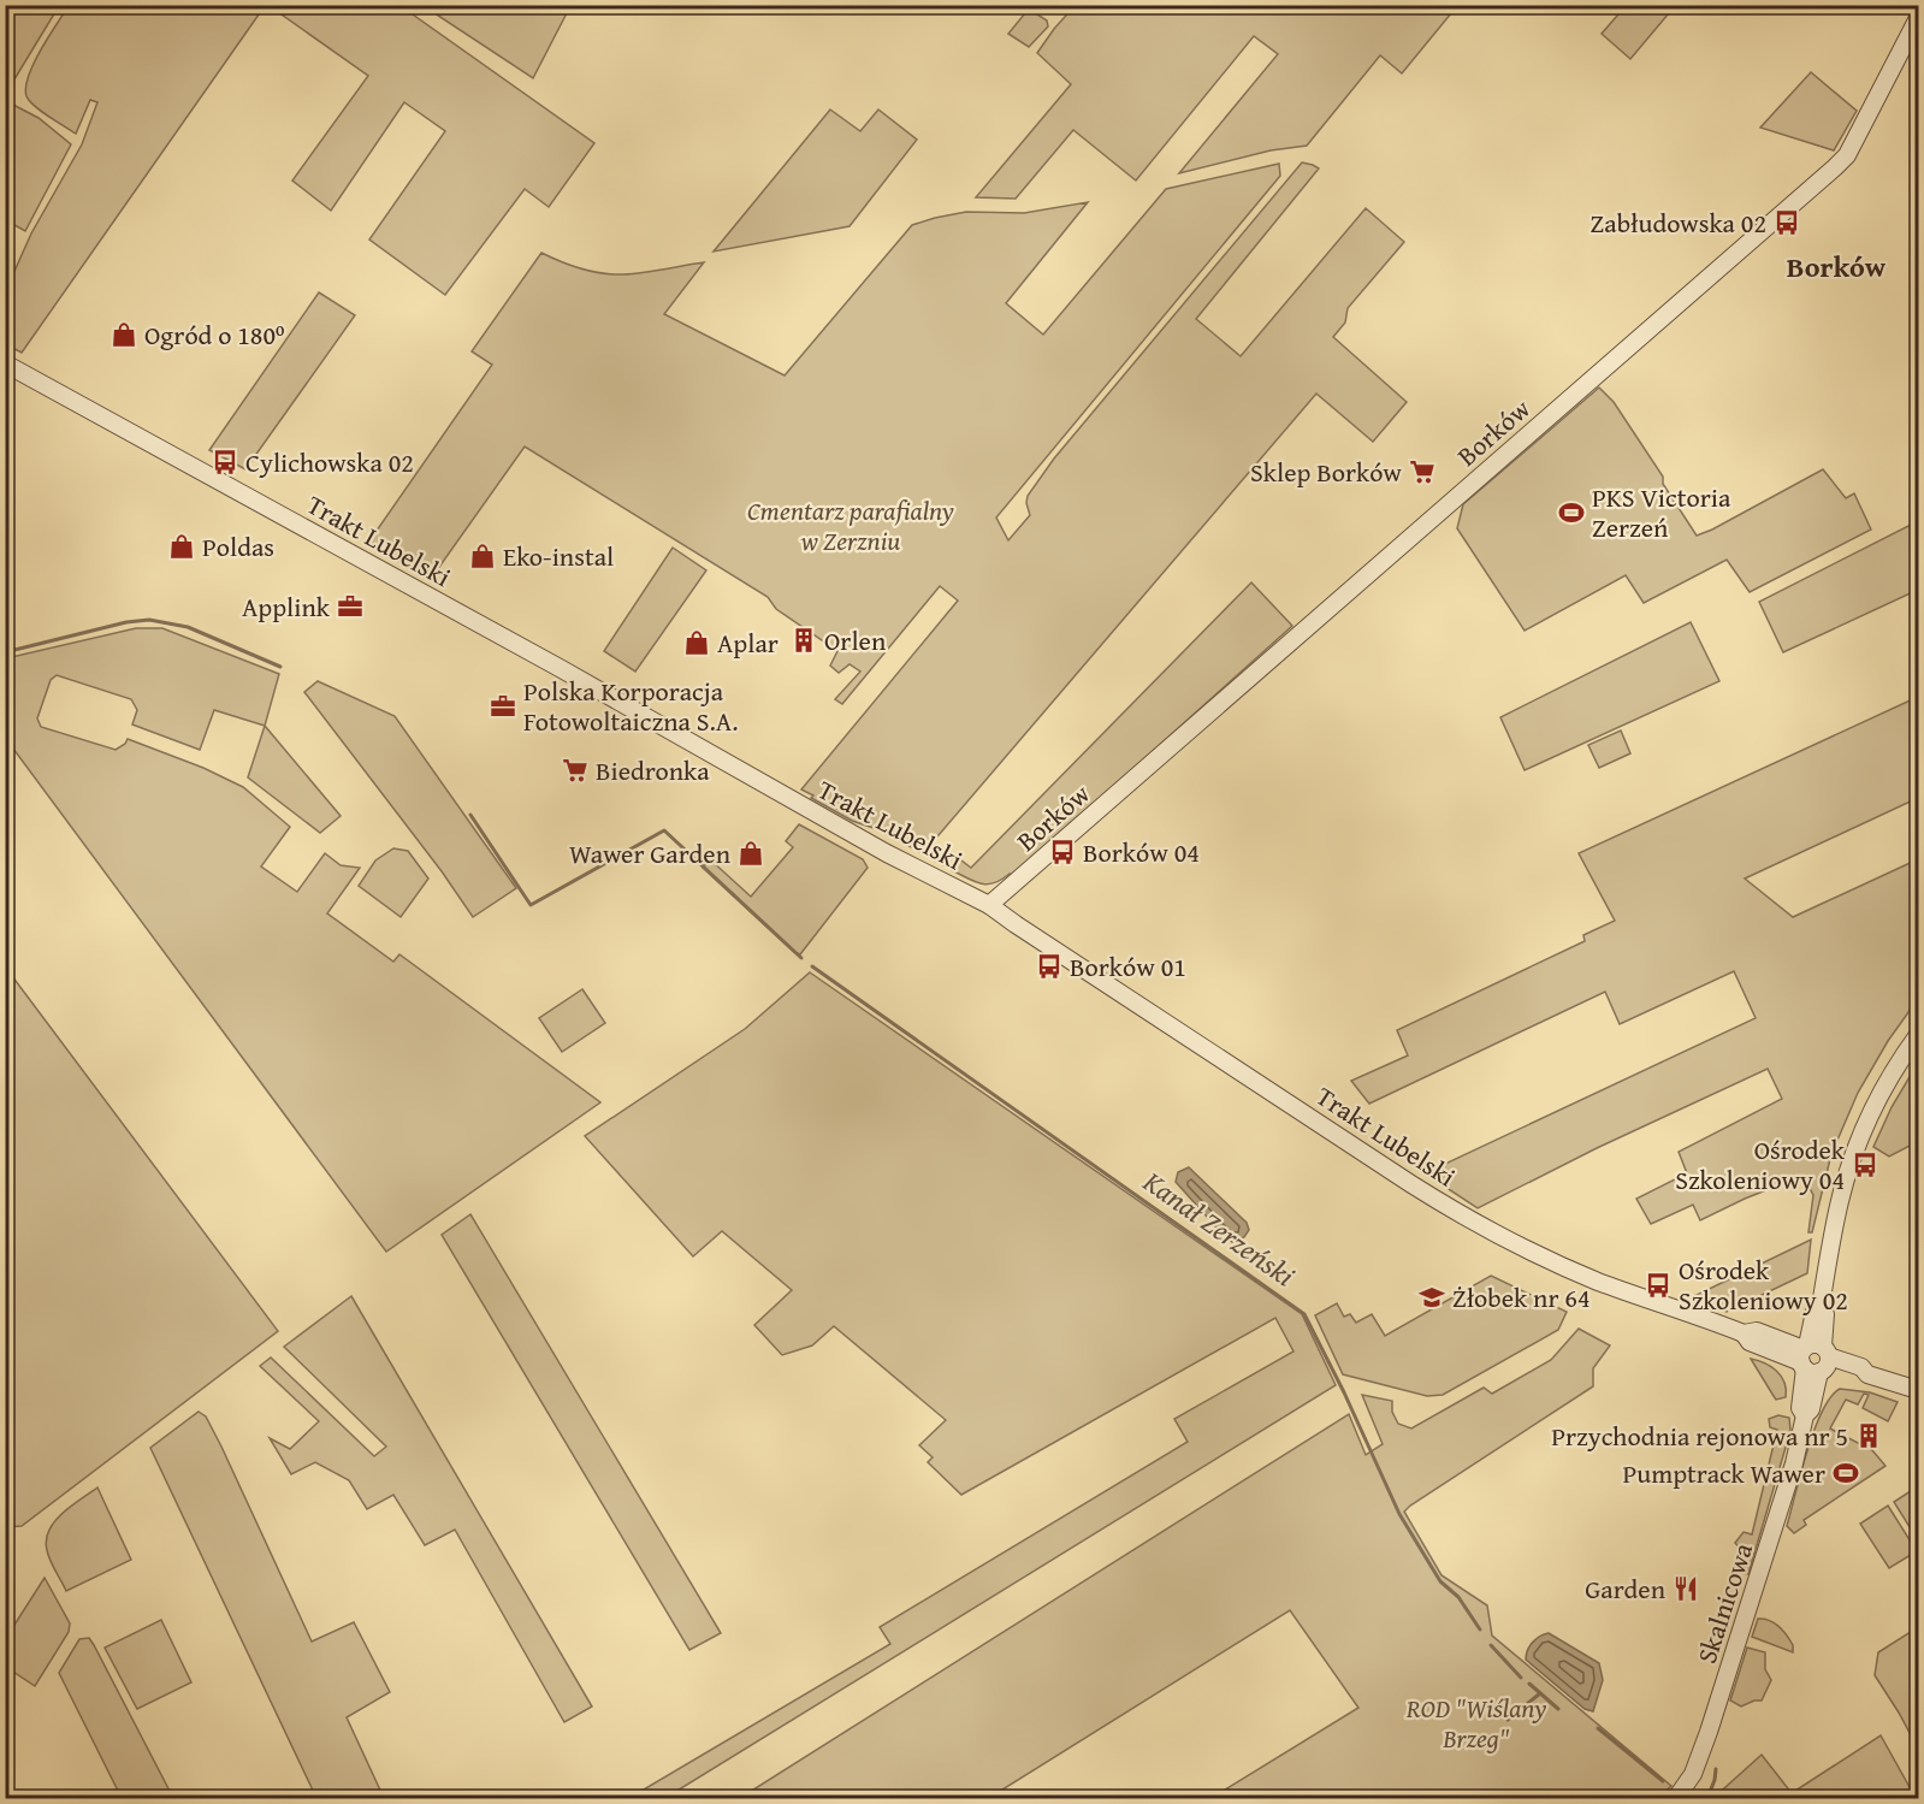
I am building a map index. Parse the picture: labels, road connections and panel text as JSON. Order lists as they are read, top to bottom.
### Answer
{
  "streets": {
    "street": ["Borków", "Trakt Lubelski", "Skalnicowa"]
  },
  "crossings": [
    ["Borków", "Trakt Lubelski"],
    ["Trakt Lubelski", "Skalnicowa"]
  ],
  "districts": ["Borków"],
  "water": ["Kanał Zerzeński"],
  "parks": ["Cmentarz parafialny w Zerzniu", "ROD \"Wiślany Brzeg\""],
  "places": {
    "bus stop": [
      "Zabłudowska 02",
      "Cylichowska 02",
      "Borków 04",
      "Borków 01",
      "Ośrodek Szkoleniowy 04",
      "Ośrodek Szkoleniowy 02"
    ],
    "shop": [
      "Ogród o 180⁰",
      "Poldas",
      "Eko-instal",
      "Aplar",
      "Wawer Garden"
    ],
    "supermarket": ["Sklep Borków", "Biedronka"],
    "sports": ["PKS Victoria Zerzeń", "Pumptrack Wawer"],
    "office": ["Applink", "Polska Korporacja Fotowoltaiczna S.A."],
    "building": ["Orlen", "Przychodnia rejonowa nr 5"],
    "school or university": ["Żłobek nr 64"],
    "restaurant": ["Garden"]
  }
}
